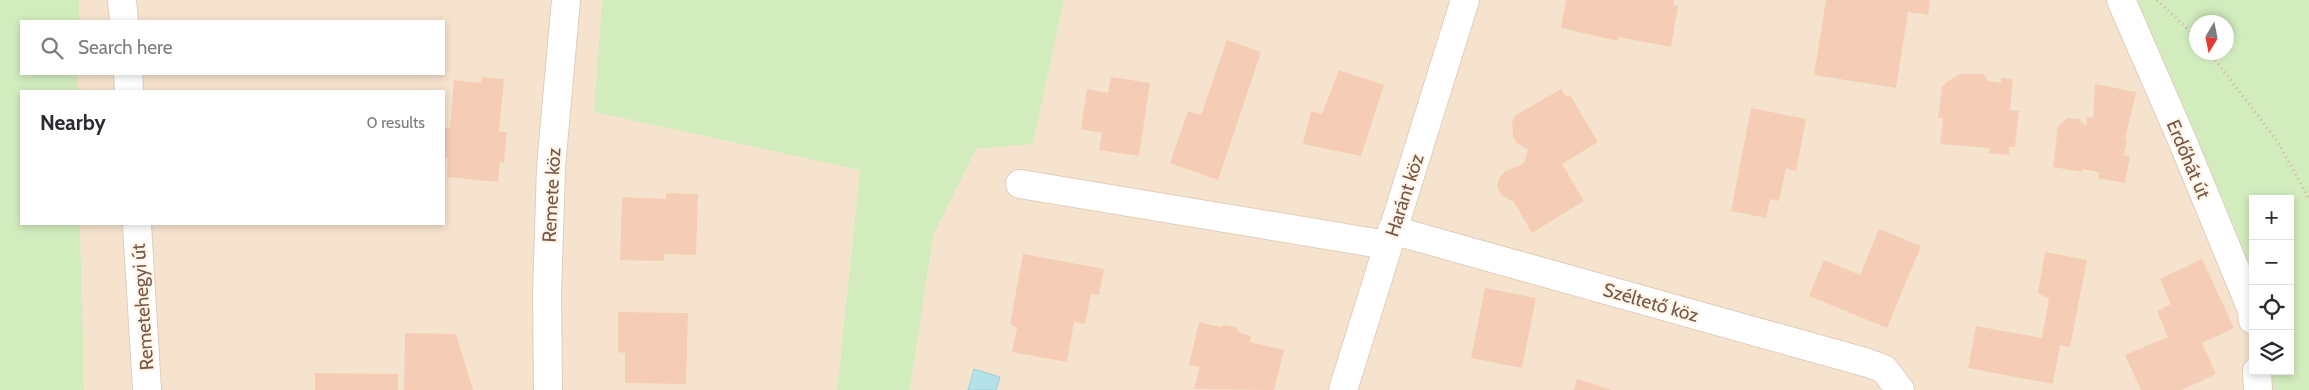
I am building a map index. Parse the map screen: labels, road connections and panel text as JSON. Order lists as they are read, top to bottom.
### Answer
{
  "streets": {
    "street": [
      "Erdőhát út",
      "Remete köz",
      "Haránt köz",
      "Széltető köz",
      "Remetehegyi út"
    ]
  },
  "crossings": [
    ["Haránt köz", "Széltető köz"]
  ],
  "north": "bottom",
  "page": {
    "search": "Search here",
    "heading": ["Nearby", "0 results"],
    "map_buttons": ["+", "−"]
  }
}
